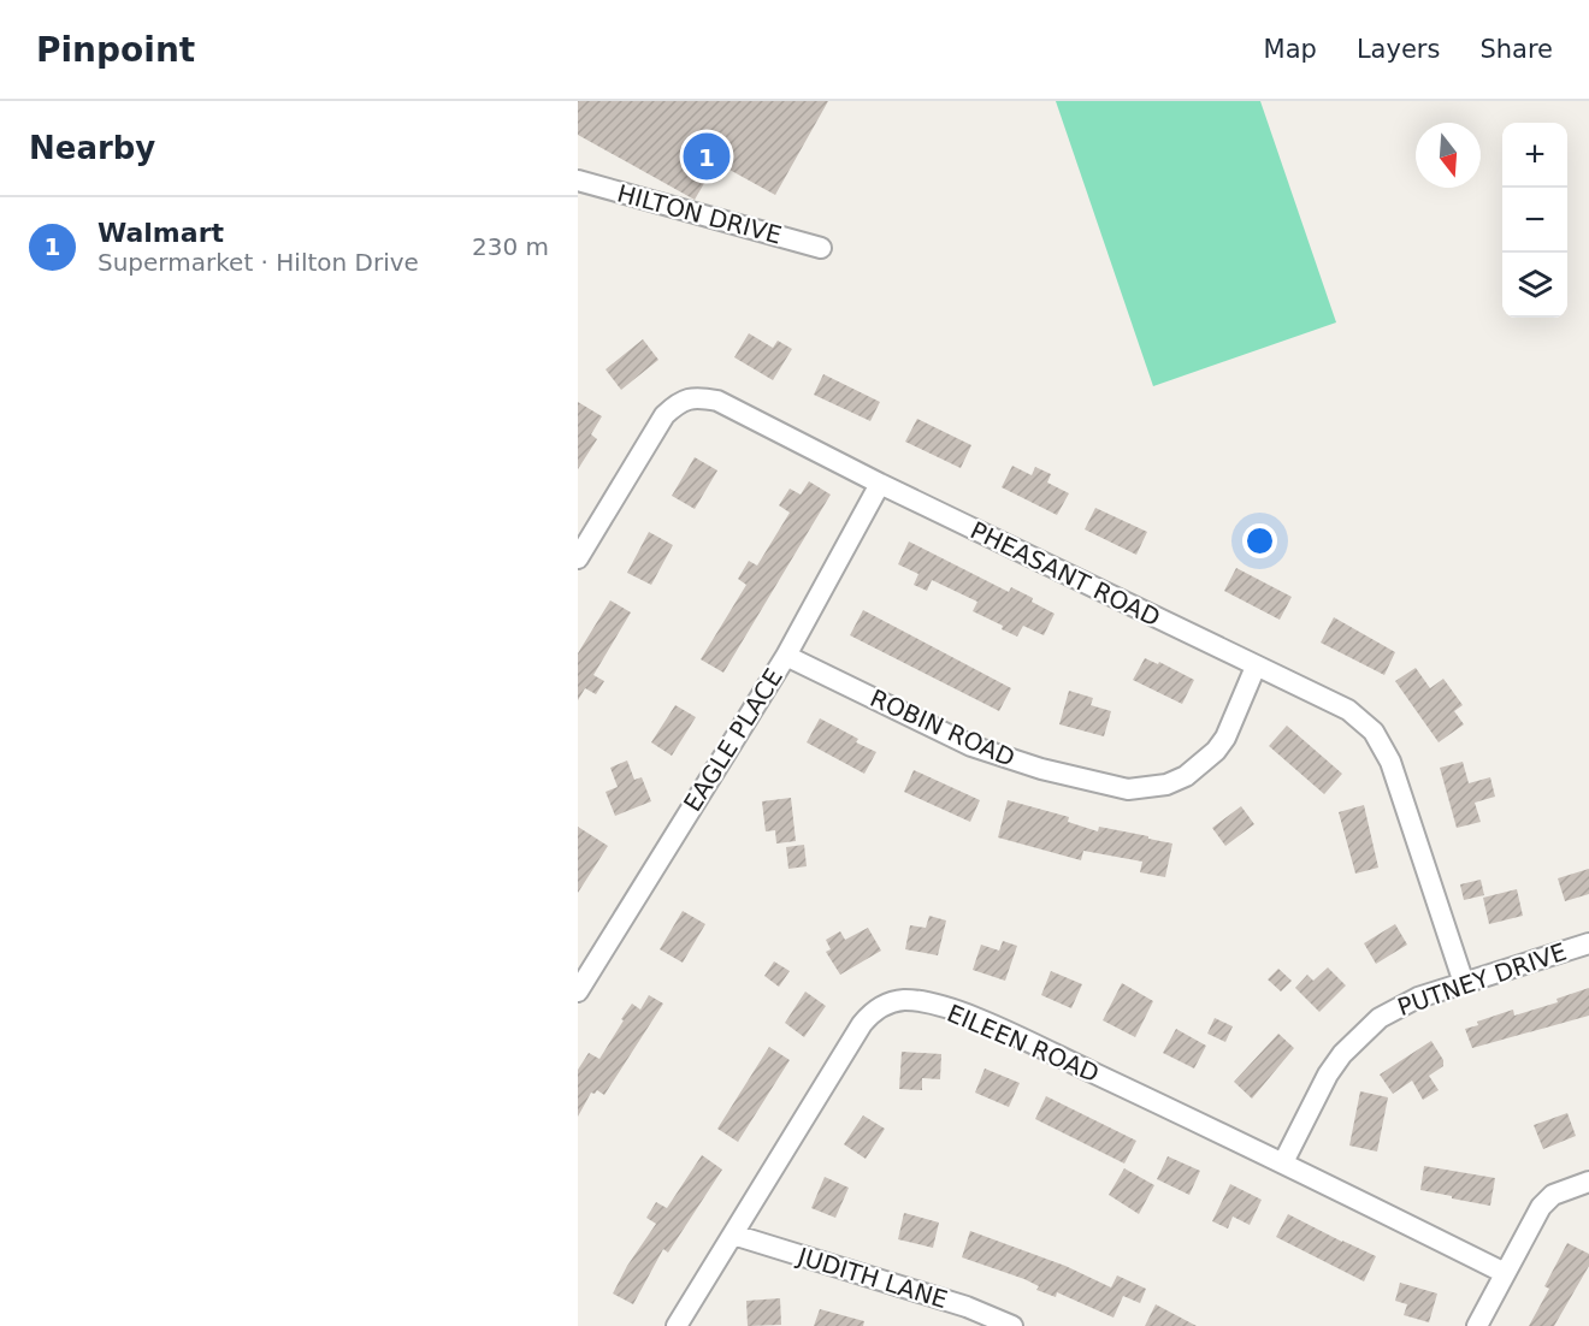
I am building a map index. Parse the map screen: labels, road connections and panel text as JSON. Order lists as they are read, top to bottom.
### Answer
{
  "streets": {
    "street": [
      "HILTON DRIVE",
      "PHEASANT ROAD",
      "ROBIN ROAD",
      "EAGLE PLACE",
      "PUTNEY DRIVE",
      "EILEEN ROAD",
      "JUDITH LANE"
    ]
  },
  "crossings": [
    ["PHEASANT ROAD", "ROBIN ROAD"],
    ["PHEASANT ROAD", "EAGLE PLACE"],
    ["PHEASANT ROAD", "PUTNEY DRIVE"],
    ["ROBIN ROAD", "EAGLE PLACE"],
    ["PUTNEY DRIVE", "EILEEN ROAD"],
    ["EILEEN ROAD", "JUDITH LANE"]
  ],
  "north": "bottom",
  "page": {
    "header": "Pinpoint",
    "nav": ["Map", "Layers", "Share"],
    "heading": "Nearby",
    "map_buttons": ["+", "−"],
    "pins": "1",
    "list": [
      {
        "mark": "1",
        "name": "Walmart",
        "note": "Supermarket · Hilton Drive",
        "value": "230 m"
      }
    ]
  }
}
